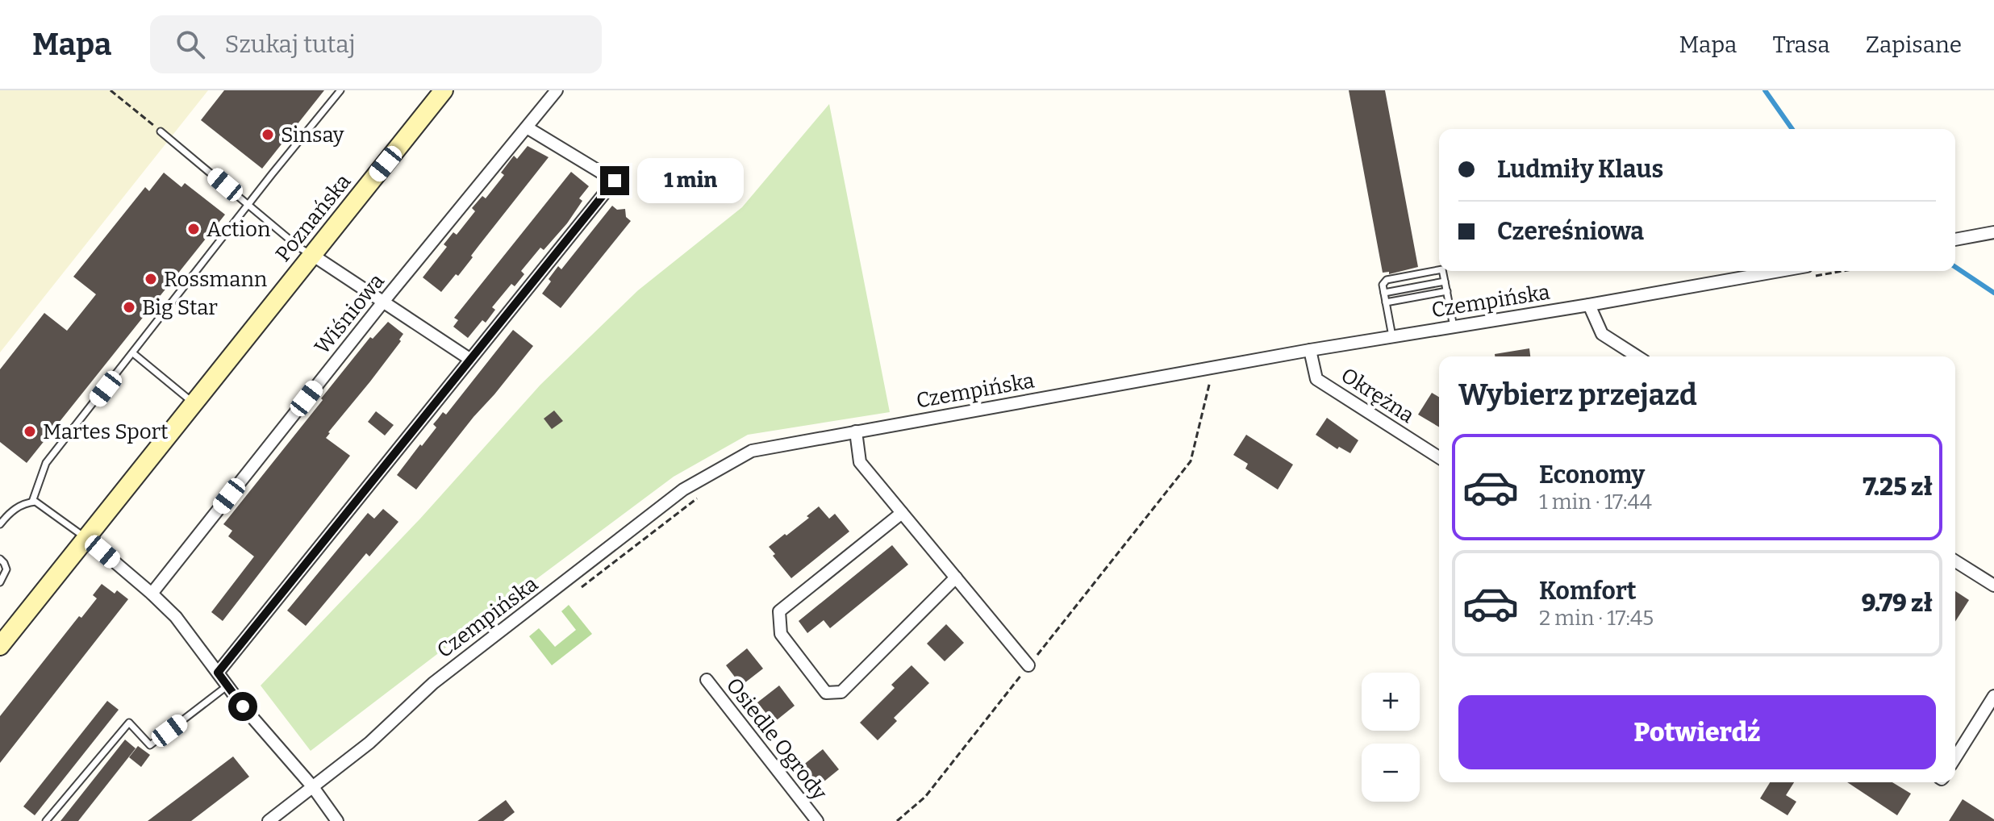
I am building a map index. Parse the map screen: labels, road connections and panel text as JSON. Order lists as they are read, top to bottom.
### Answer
{
  "streets": {
    "street": [
      "Poznańska",
      "Czempińska",
      "Wiśniowa",
      "Okrężna",
      "Osiedle Ogrody"
    ]
  },
  "crossings": [
    ["Czempińska", "Okrężna"]
  ],
  "places": [
    "Sinsay",
    "Action",
    "Rossmann",
    "Big Star",
    "Martes Sport"
  ],
  "page": {
    "header": "Mapa",
    "search": "Szukaj tutaj",
    "nav": ["Mapa", "Trasa", "Zapisane"],
    "banner": ["Ludmiły Klaus", "Czereśniowa"],
    "bubble": "1 min",
    "heading": "Wybierz przejazd",
    "list": [
      {
        "name": "Economy",
        "note": "1 min · 17:44",
        "value": "7.25 zł"
      },
      {
        "name": "Komfort",
        "note": "2 min · 17:45",
        "value": "9.79 zł"
      }
    ],
    "map_buttons": ["+", "−"],
    "buttons": "Potwierdź"
  }
}
